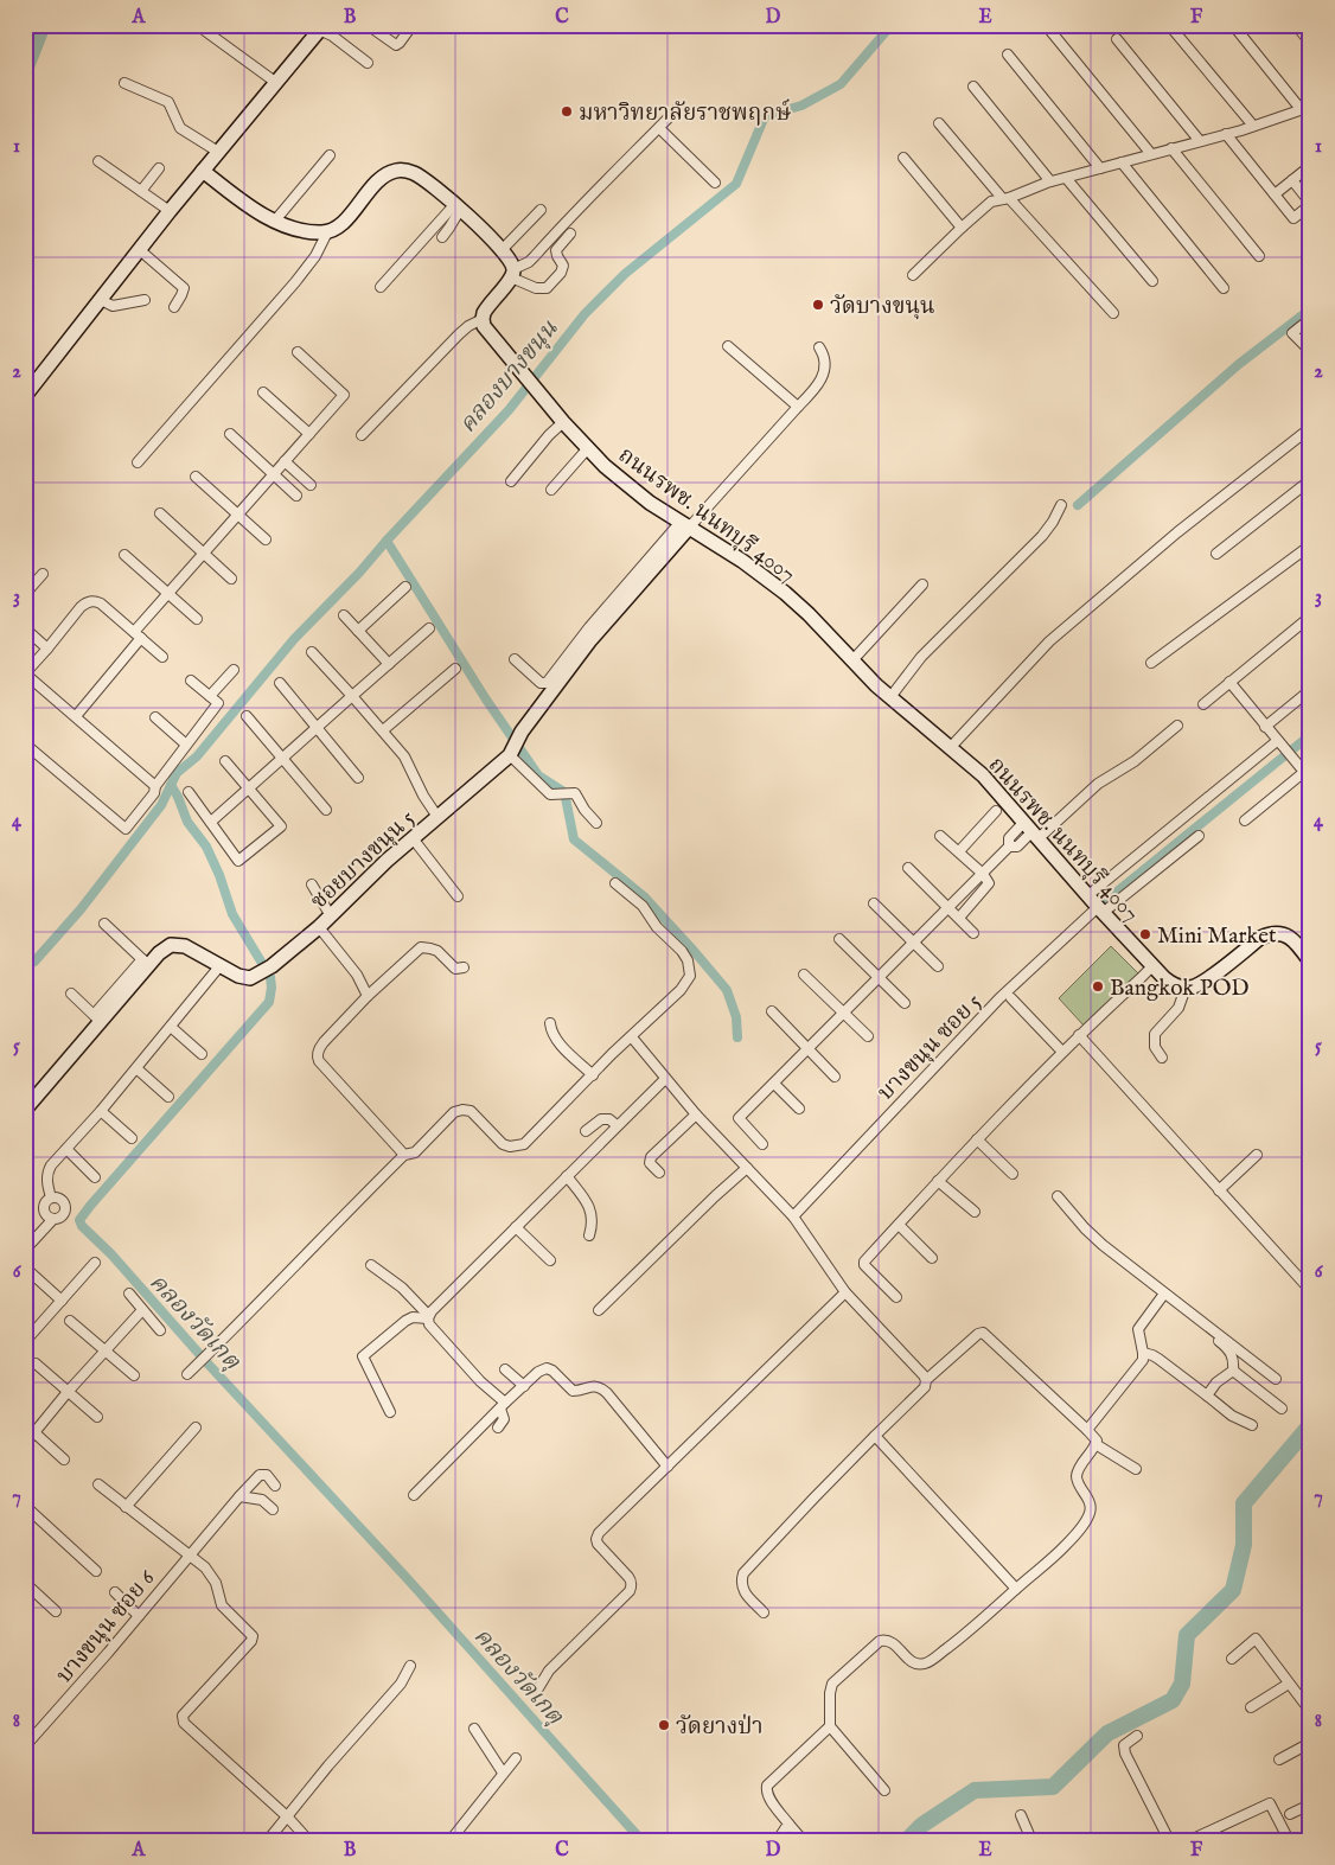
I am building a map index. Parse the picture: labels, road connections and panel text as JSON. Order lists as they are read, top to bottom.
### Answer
{
  "streets": {
    "street": [
      "ถนนรพช. นนทบุรี 4007",
      "ซอยบางขนุน 5",
      "บางขนุน ซอย 5",
      "บางขนุน ซอย 6"
    ]
  },
  "crossings": [
    ["ถนนรพช. นนทบุรี 4007", "ซอยบางขนุน 5"],
    ["ถนนรพช. นนทบุรี 4007", "บางขนุน ซอย 5"]
  ],
  "water": ["คลองบางขนุน", "คลองวัดเกตุ"],
  "places": [
    "มหาวิทยาลัยราชพฤกษ์",
    "วัดบางขนุน",
    "Mini Market",
    "Bangkok POD",
    "วัดยางป่า"
  ],
  "grid": {
    "columns": [
      "A",
      "B",
      "C",
      "D",
      "E",
      "F"
    ],
    "rows": [
      "1",
      "2",
      "3",
      "4",
      "5",
      "6",
      "7",
      "8"
    ]
  }
}
